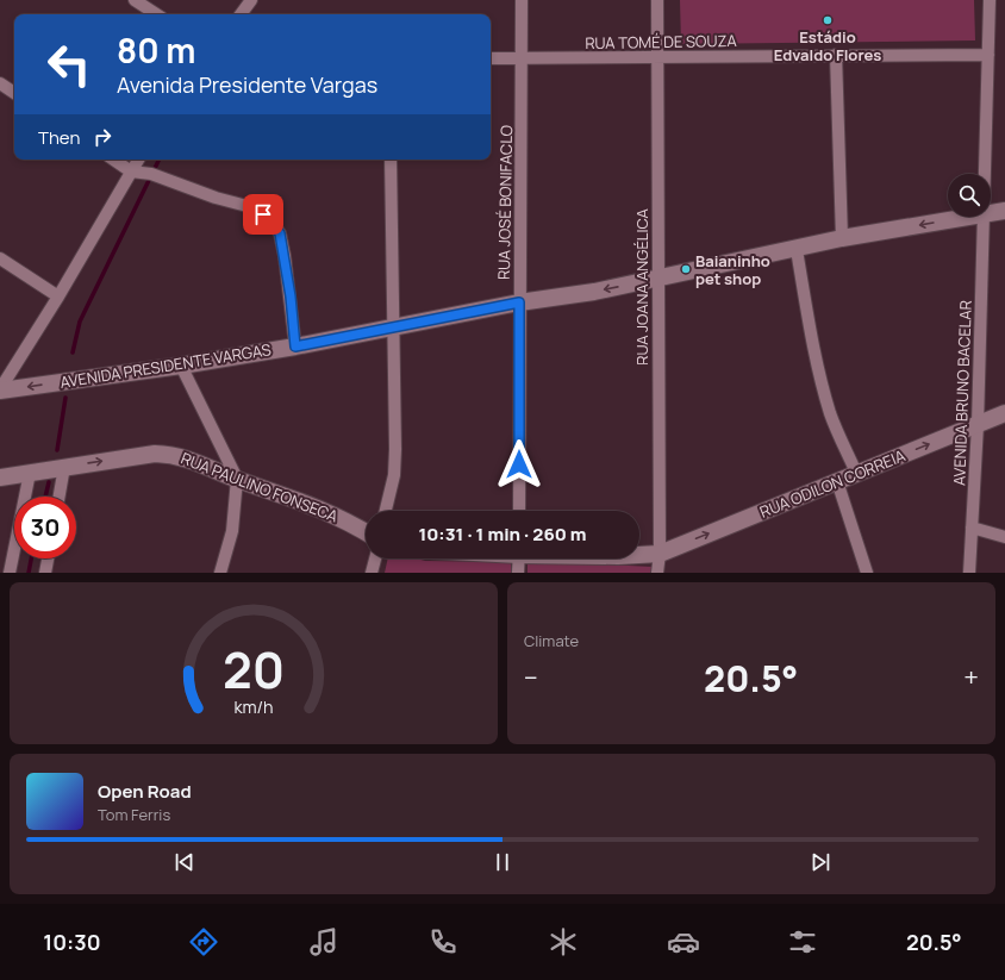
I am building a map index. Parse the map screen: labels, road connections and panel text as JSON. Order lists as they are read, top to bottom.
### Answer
{
  "streets": {
    "main road": ["AVENIDA PRESIDENTE VARGAS", "RUA ODILON CORREIA", "RUA PAULINO FONSECA"],
    "street": [
      "RUA TOMÉ DE SOUZA",
      "RUA JOSÉ BONIFACLO",
      "RUA JOANA ANGÉLICA",
      "AVENIDA BRUNO BACELAR"
    ]
  },
  "crossings": [
    ["RUA TOMÉ DE SOUZA", "RUA JOSÉ BONIFACLO"],
    ["RUA TOMÉ DE SOUZA", "RUA JOANA ANGÉLICA"],
    ["RUA TOMÉ DE SOUZA", "AVENIDA BRUNO BACELAR"],
    ["RUA JOSÉ BONIFACLO", "AVENIDA PRESIDENTE VARGAS"],
    ["RUA JOANA ANGÉLICA", "AVENIDA PRESIDENTE VARGAS"],
    ["RUA JOANA ANGÉLICA", "RUA ODILON CORREIA"],
    ["AVENIDA BRUNO BACELAR", "RUA ODILON CORREIA"]
  ],
  "one_way": ["AVENIDA PRESIDENTE VARGAS", "RUA ODILON CORREIA", "RUA PAULINO FONSECA"],
  "places": ["Estádio Edvaldo Flores", "Baianinho pet shop"],
  "page": {
    "turn": ["80 m", "Avenida Presidente Vargas"],
    "then": "Then",
    "limit": "30",
    "trip": "10:31 · 1 min · 260 m",
    "tile": "Climate",
    "heat": ["−", "20.5°", "+"],
    "song": ["Open Road", "Tom Ferris"],
    "tabs": ["10:30", "20.5°"],
    "gauge": ["20", "km/h"]
  }
}
